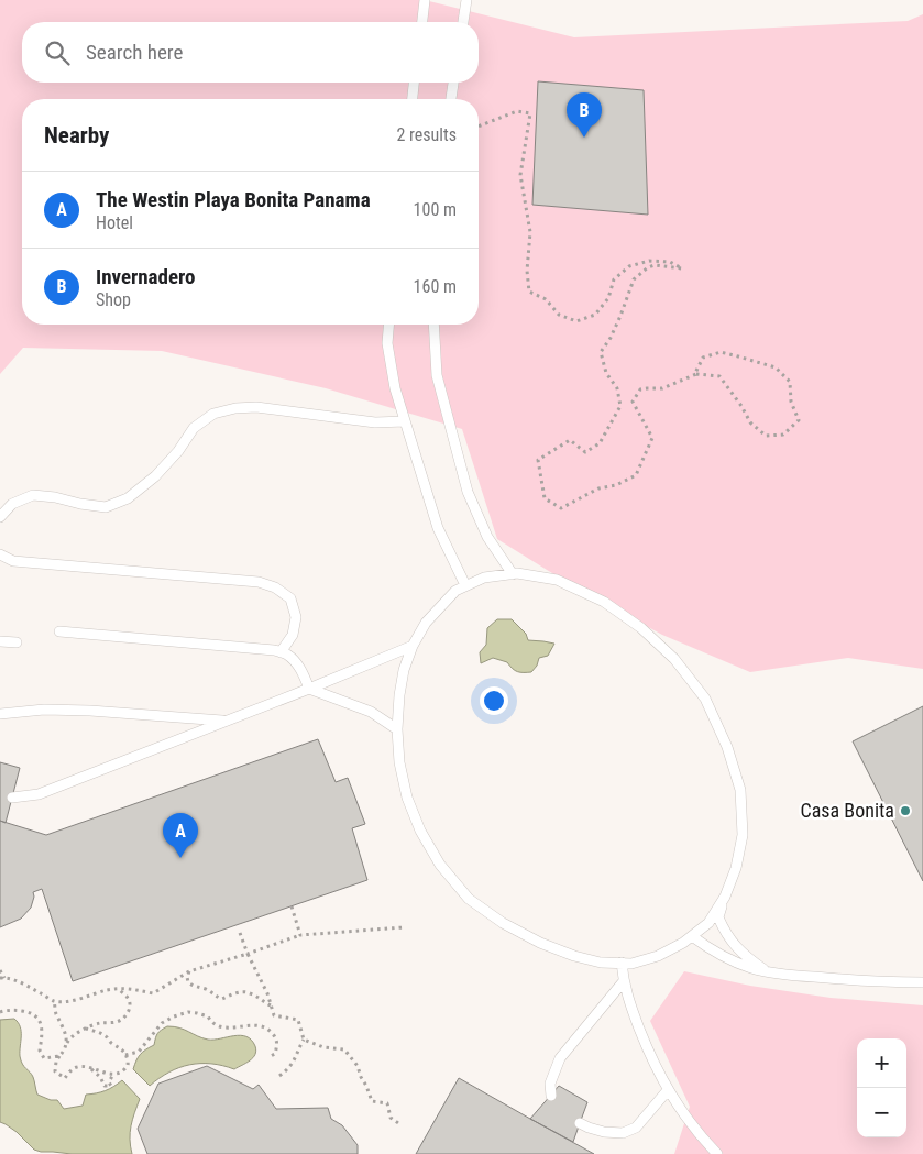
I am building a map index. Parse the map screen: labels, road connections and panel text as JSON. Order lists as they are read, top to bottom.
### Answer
{
  "places": ["Casa Bonita"],
  "page": {
    "search": "Search here",
    "pins": ["B", "A"],
    "heading": ["Nearby", "2 results"],
    "list": [
      {
        "mark": "A",
        "name": "The Westin Playa Bonita Panama",
        "note": "Hotel",
        "value": "100 m"
      },
      {
        "mark": "B",
        "name": "Invernadero",
        "note": "Shop",
        "value": "160 m"
      }
    ],
    "map_buttons": ["+", "−"]
  }
}
